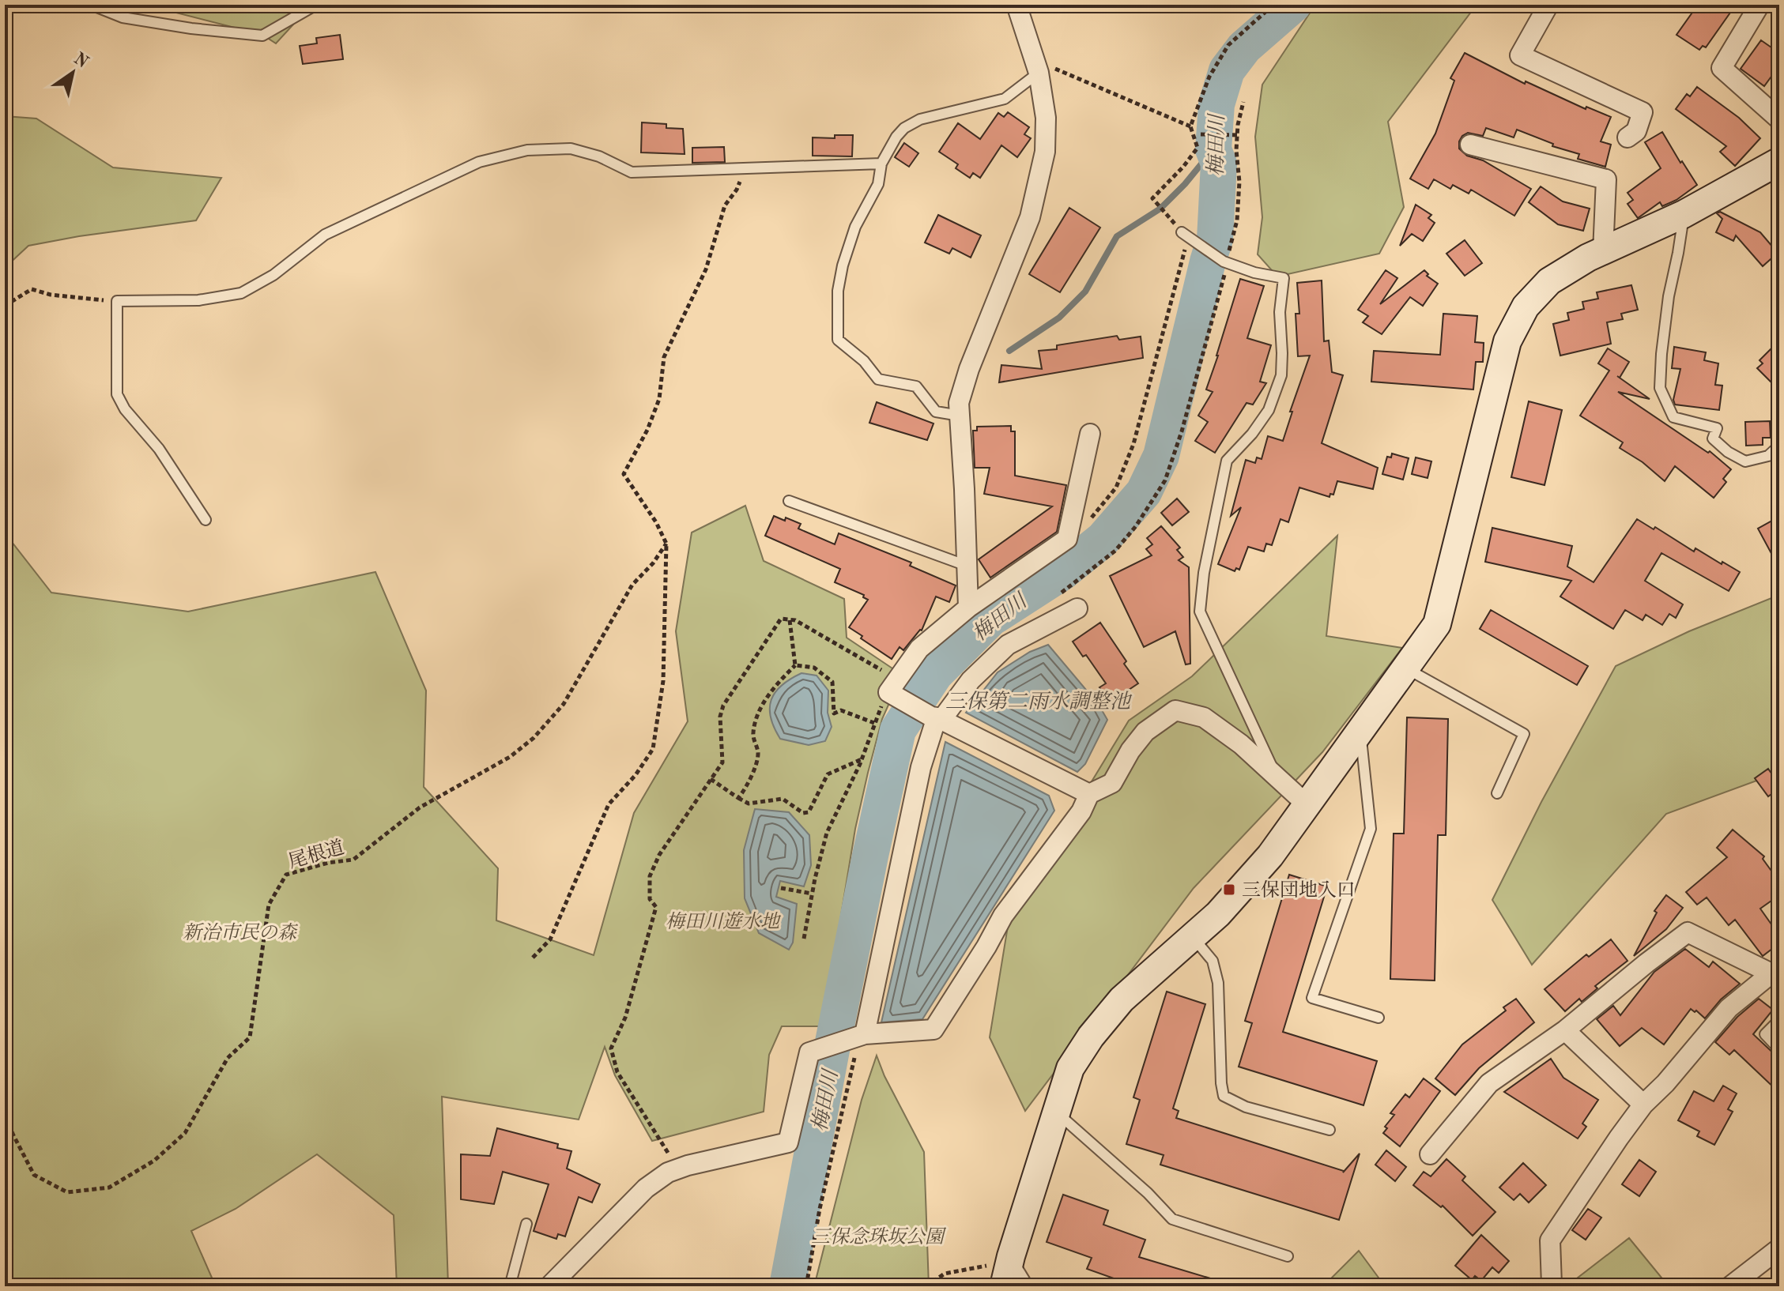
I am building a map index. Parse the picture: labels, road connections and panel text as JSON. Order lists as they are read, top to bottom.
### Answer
{
  "streets": {
    "path": ["尾根道"]
  },
  "water": ["梅田川", "三保第二雨水調整池"],
  "parks": ["梅田川遊水地", "新治市民の森", "三保念珠坂公園"],
  "places": {
    "transit": ["三保団地入口"]
  },
  "north": "top right"
}
